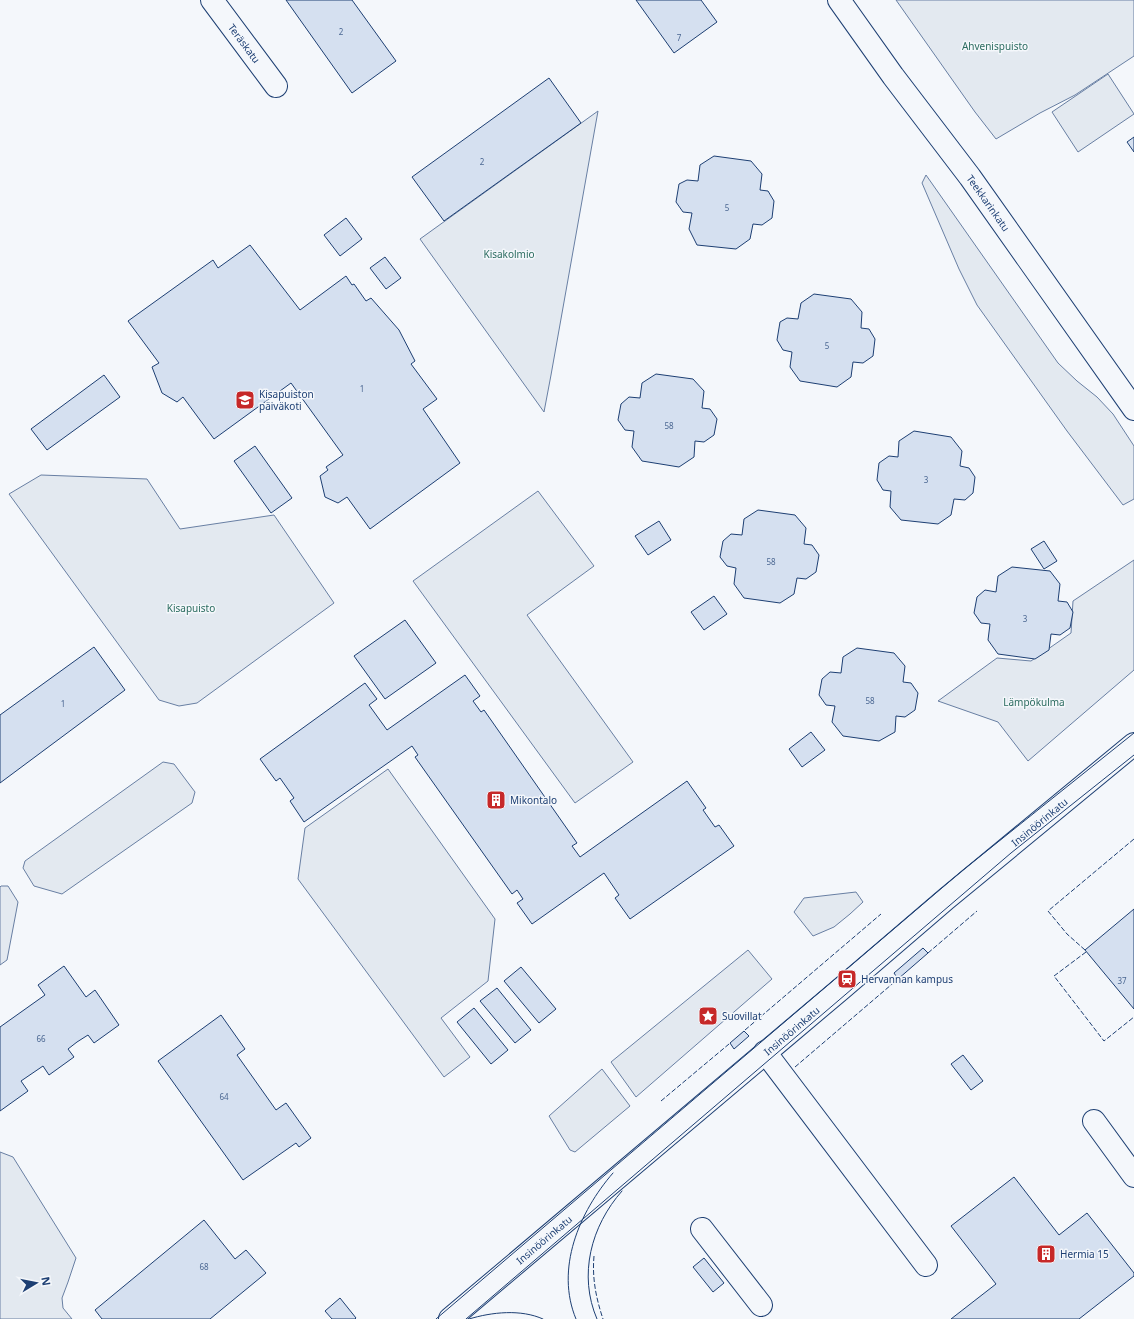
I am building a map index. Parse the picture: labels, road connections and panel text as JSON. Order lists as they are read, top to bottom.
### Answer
{
  "streets": {
    "street": ["Teräskatu", "Teekkarinkatu", "Insinöörinkatu"]
  },
  "parks": [
    "Ahvenispuisto",
    "Kisakolmio",
    "Kisapuisto",
    "Lämpökulma"
  ],
  "places": {
    "school or university": ["Kisapuiston päiväkoti"],
    "building": ["Mikontalo", "Hermia 15"],
    "station": ["Hervannan kampus"],
    "place": ["Suovillat"]
  },
  "house_numbers": [
    "2",
    "7",
    "2",
    "5",
    "5",
    "1",
    "58",
    "3",
    "58",
    "3",
    "58",
    "1",
    "37",
    "66",
    "64",
    "68"
  ],
  "north": "right"
}
